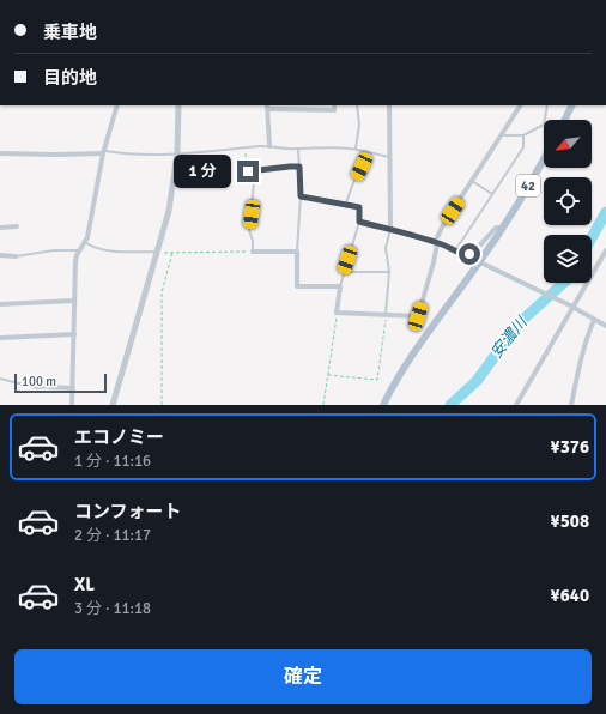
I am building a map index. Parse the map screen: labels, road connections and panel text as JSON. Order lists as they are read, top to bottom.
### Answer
{
  "streets": {
    "main road": ["42"]
  },
  "water": ["安濃川"],
  "scale_bar": "100 m",
  "north": "bottom left",
  "page": {
    "banner": ["乗車地", "目的地"],
    "bubble": "1 分",
    "scale": "100 m",
    "list": [
      {
        "name": "エコノミー",
        "note": "1 分 · 11:16",
        "value": "¥376"
      },
      {
        "name": "コンフォート",
        "note": "2 分 · 11:17",
        "value": "¥508"
      },
      {
        "name": "XL",
        "note": "3 分 · 11:18",
        "value": "¥640"
      }
    ],
    "buttons": "確定"
  }
}
